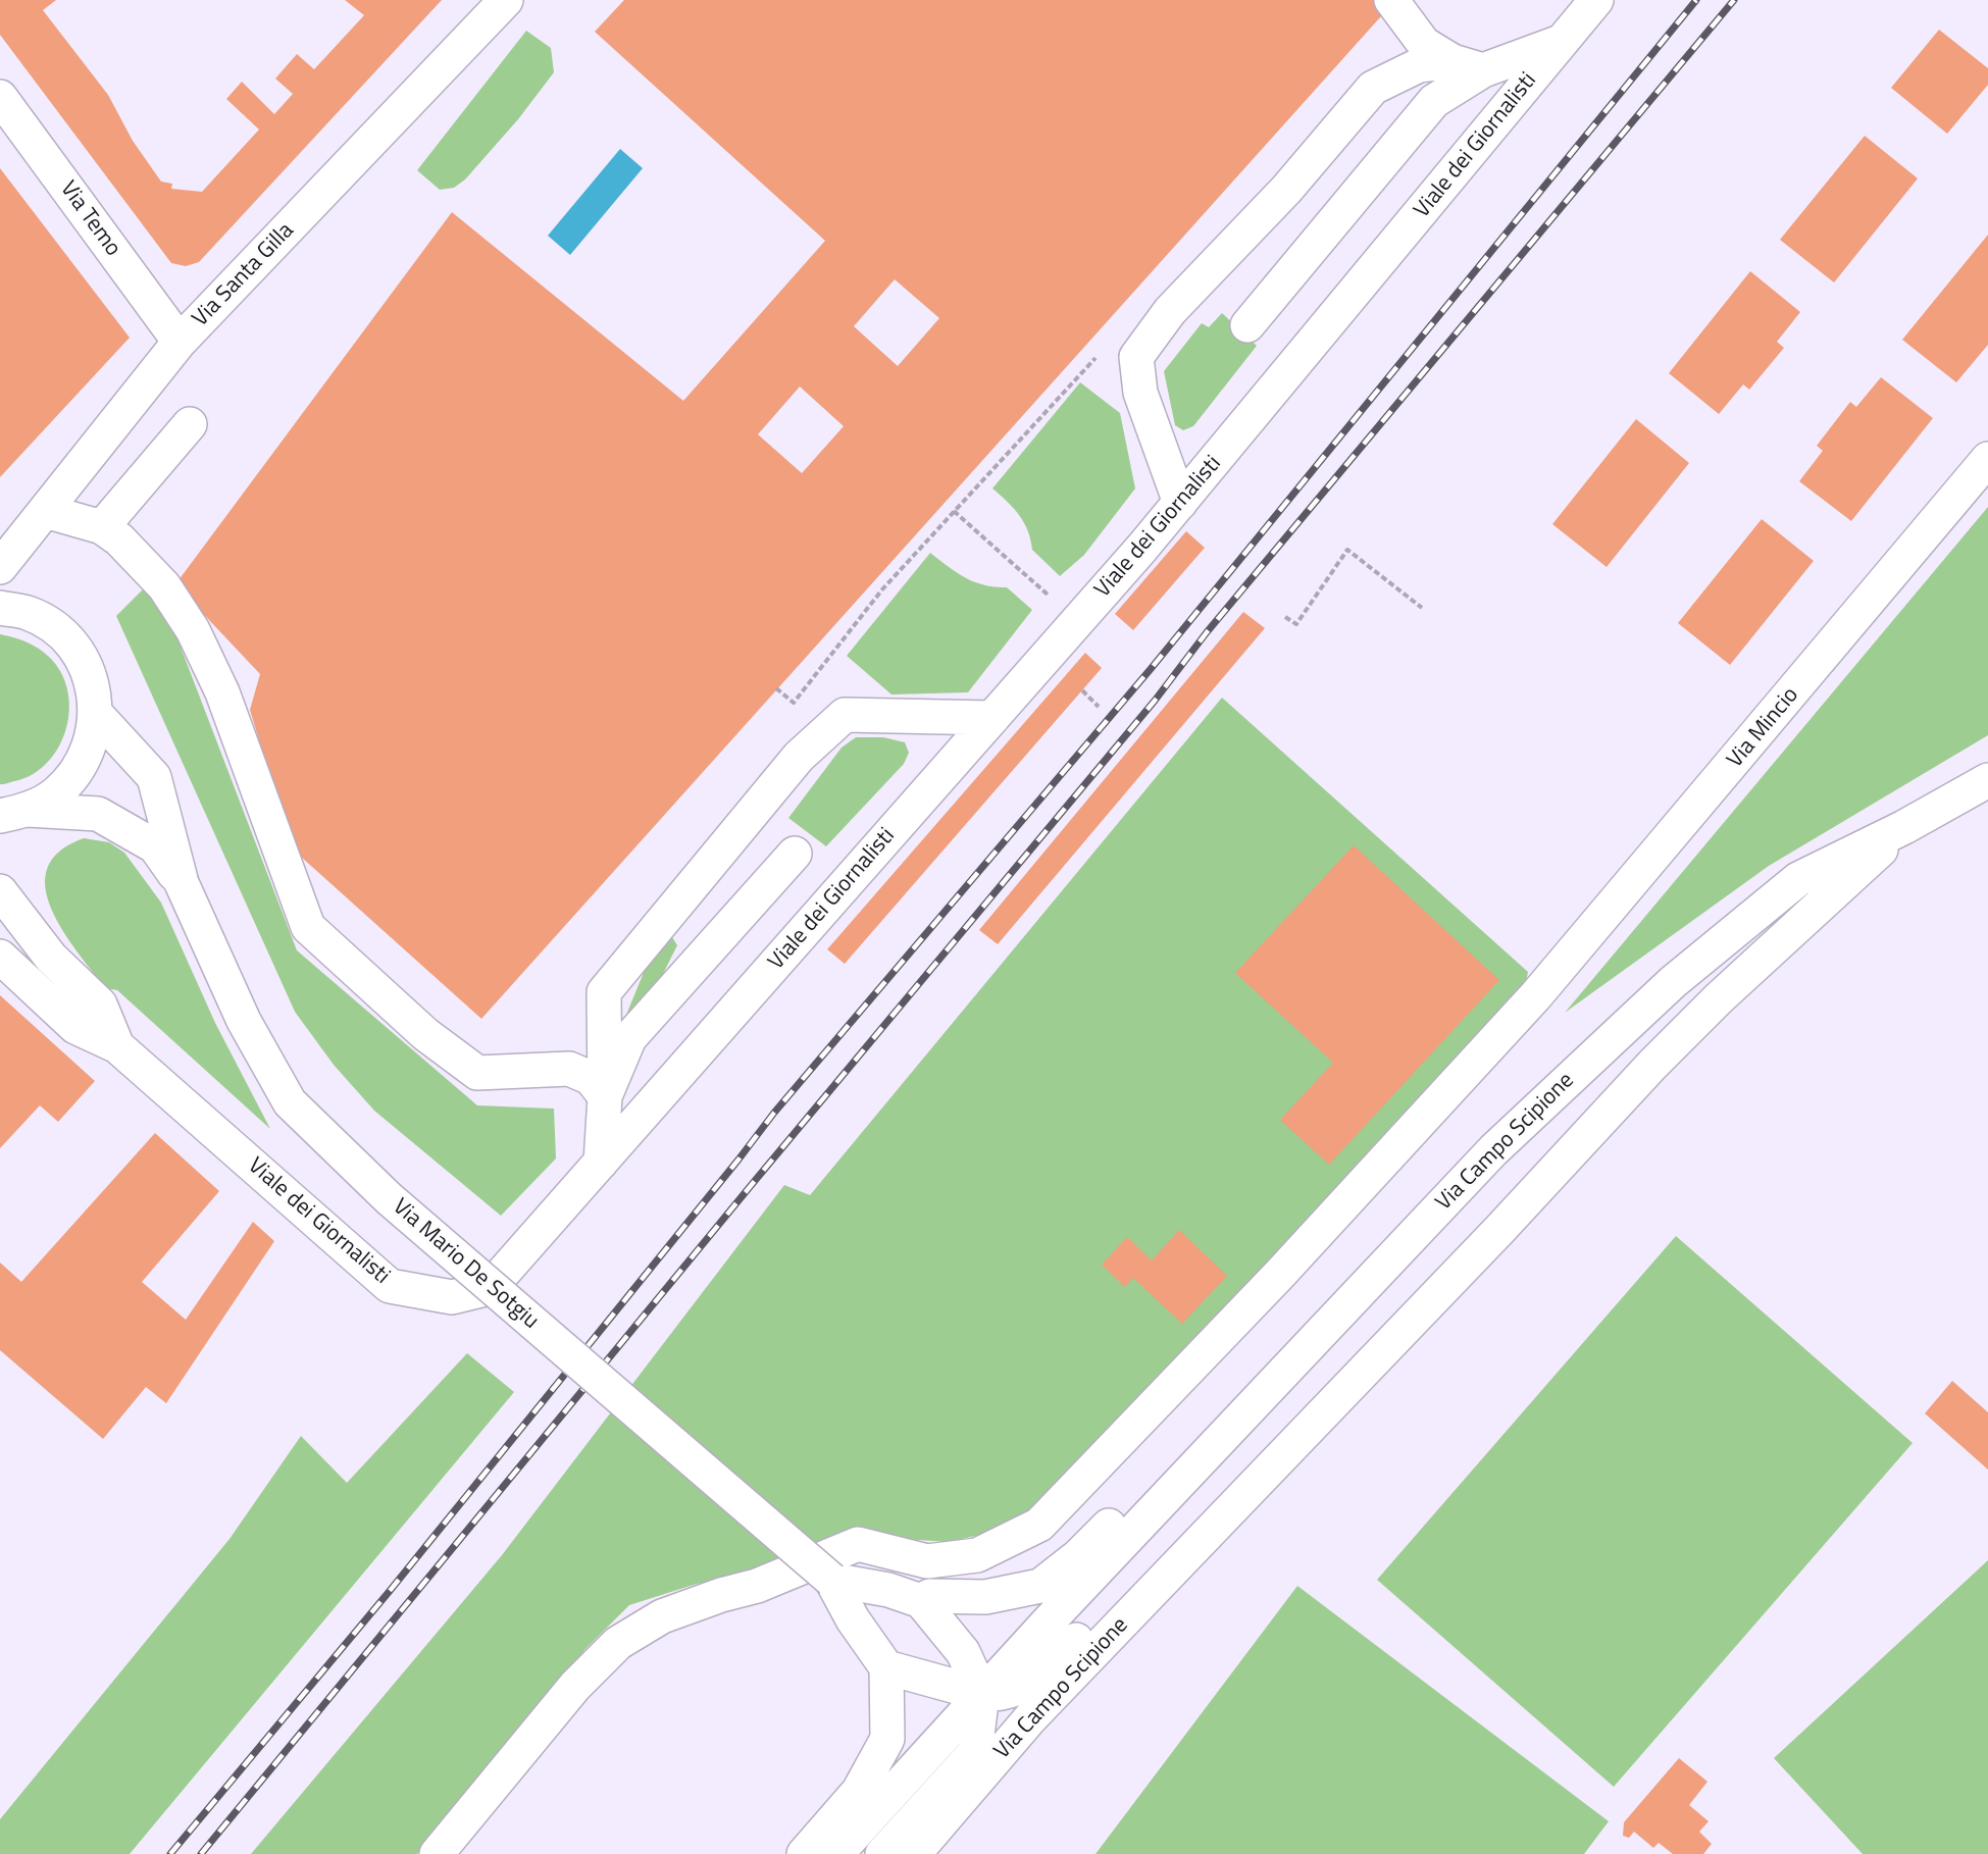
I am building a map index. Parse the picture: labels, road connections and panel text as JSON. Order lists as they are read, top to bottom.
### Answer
{
  "streets": {
    "street": [
      "Viale dei Giornalisti",
      "Via Temo",
      "Via Santa Gilla",
      "Via Mincio",
      "Via Campo Scipione",
      "Via Mario De Sotgiu"
    ]
  },
  "crossings": [
    ["Via Temo", "Via Santa Gilla"]
  ]
}
